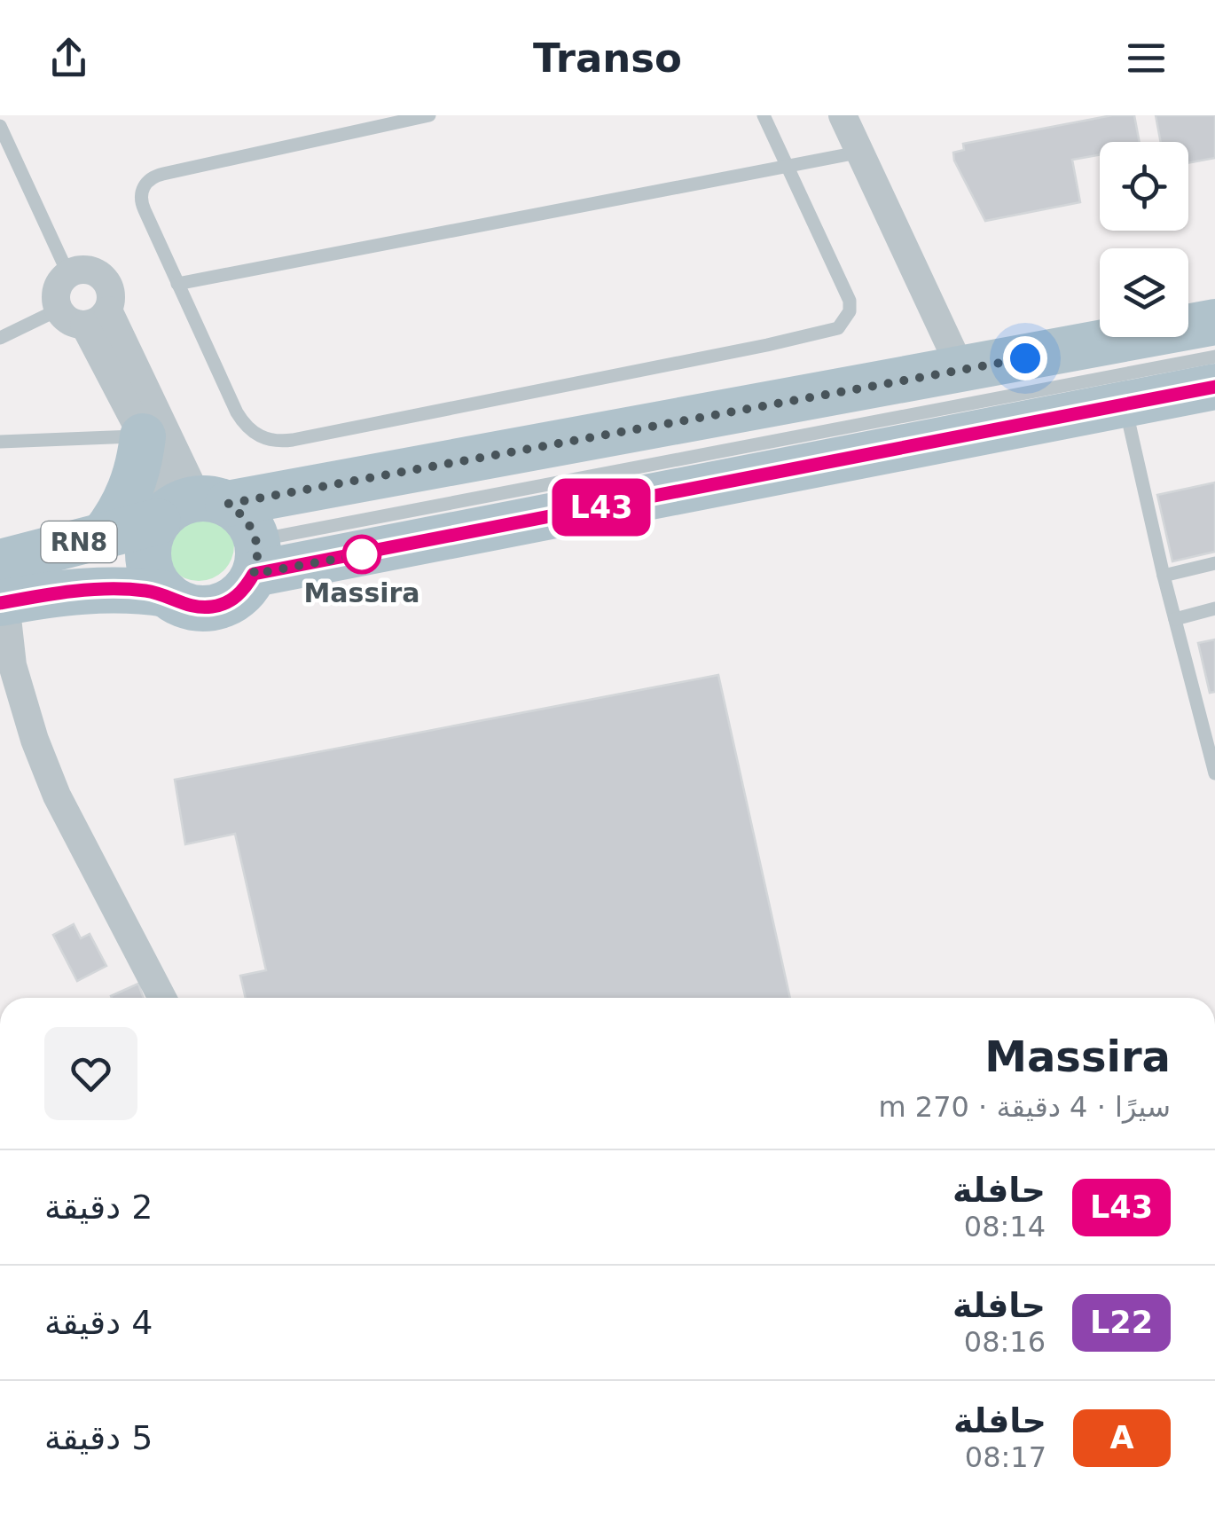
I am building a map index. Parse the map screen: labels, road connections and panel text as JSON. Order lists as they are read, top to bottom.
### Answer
{
  "streets": {
    "main road": ["RN8"]
  },
  "places": ["Massira"],
  "lines": ["bus line L43"],
  "page": {
    "header": "Transo",
    "on_map": "L43",
    "heading": ["Massira", "سيرًا · 4 دقيقة · 270 m"],
    "list": [
      {
        "mark": "L43",
        "name": "حافلة",
        "note": "08:14",
        "value": "2 دقيقة"
      },
      {
        "mark": "L22",
        "name": "حافلة",
        "note": "08:16",
        "value": "4 دقيقة"
      },
      {
        "mark": "A",
        "name": "حافلة",
        "note": "08:17",
        "value": "5 دقيقة"
      }
    ]
  }
}
